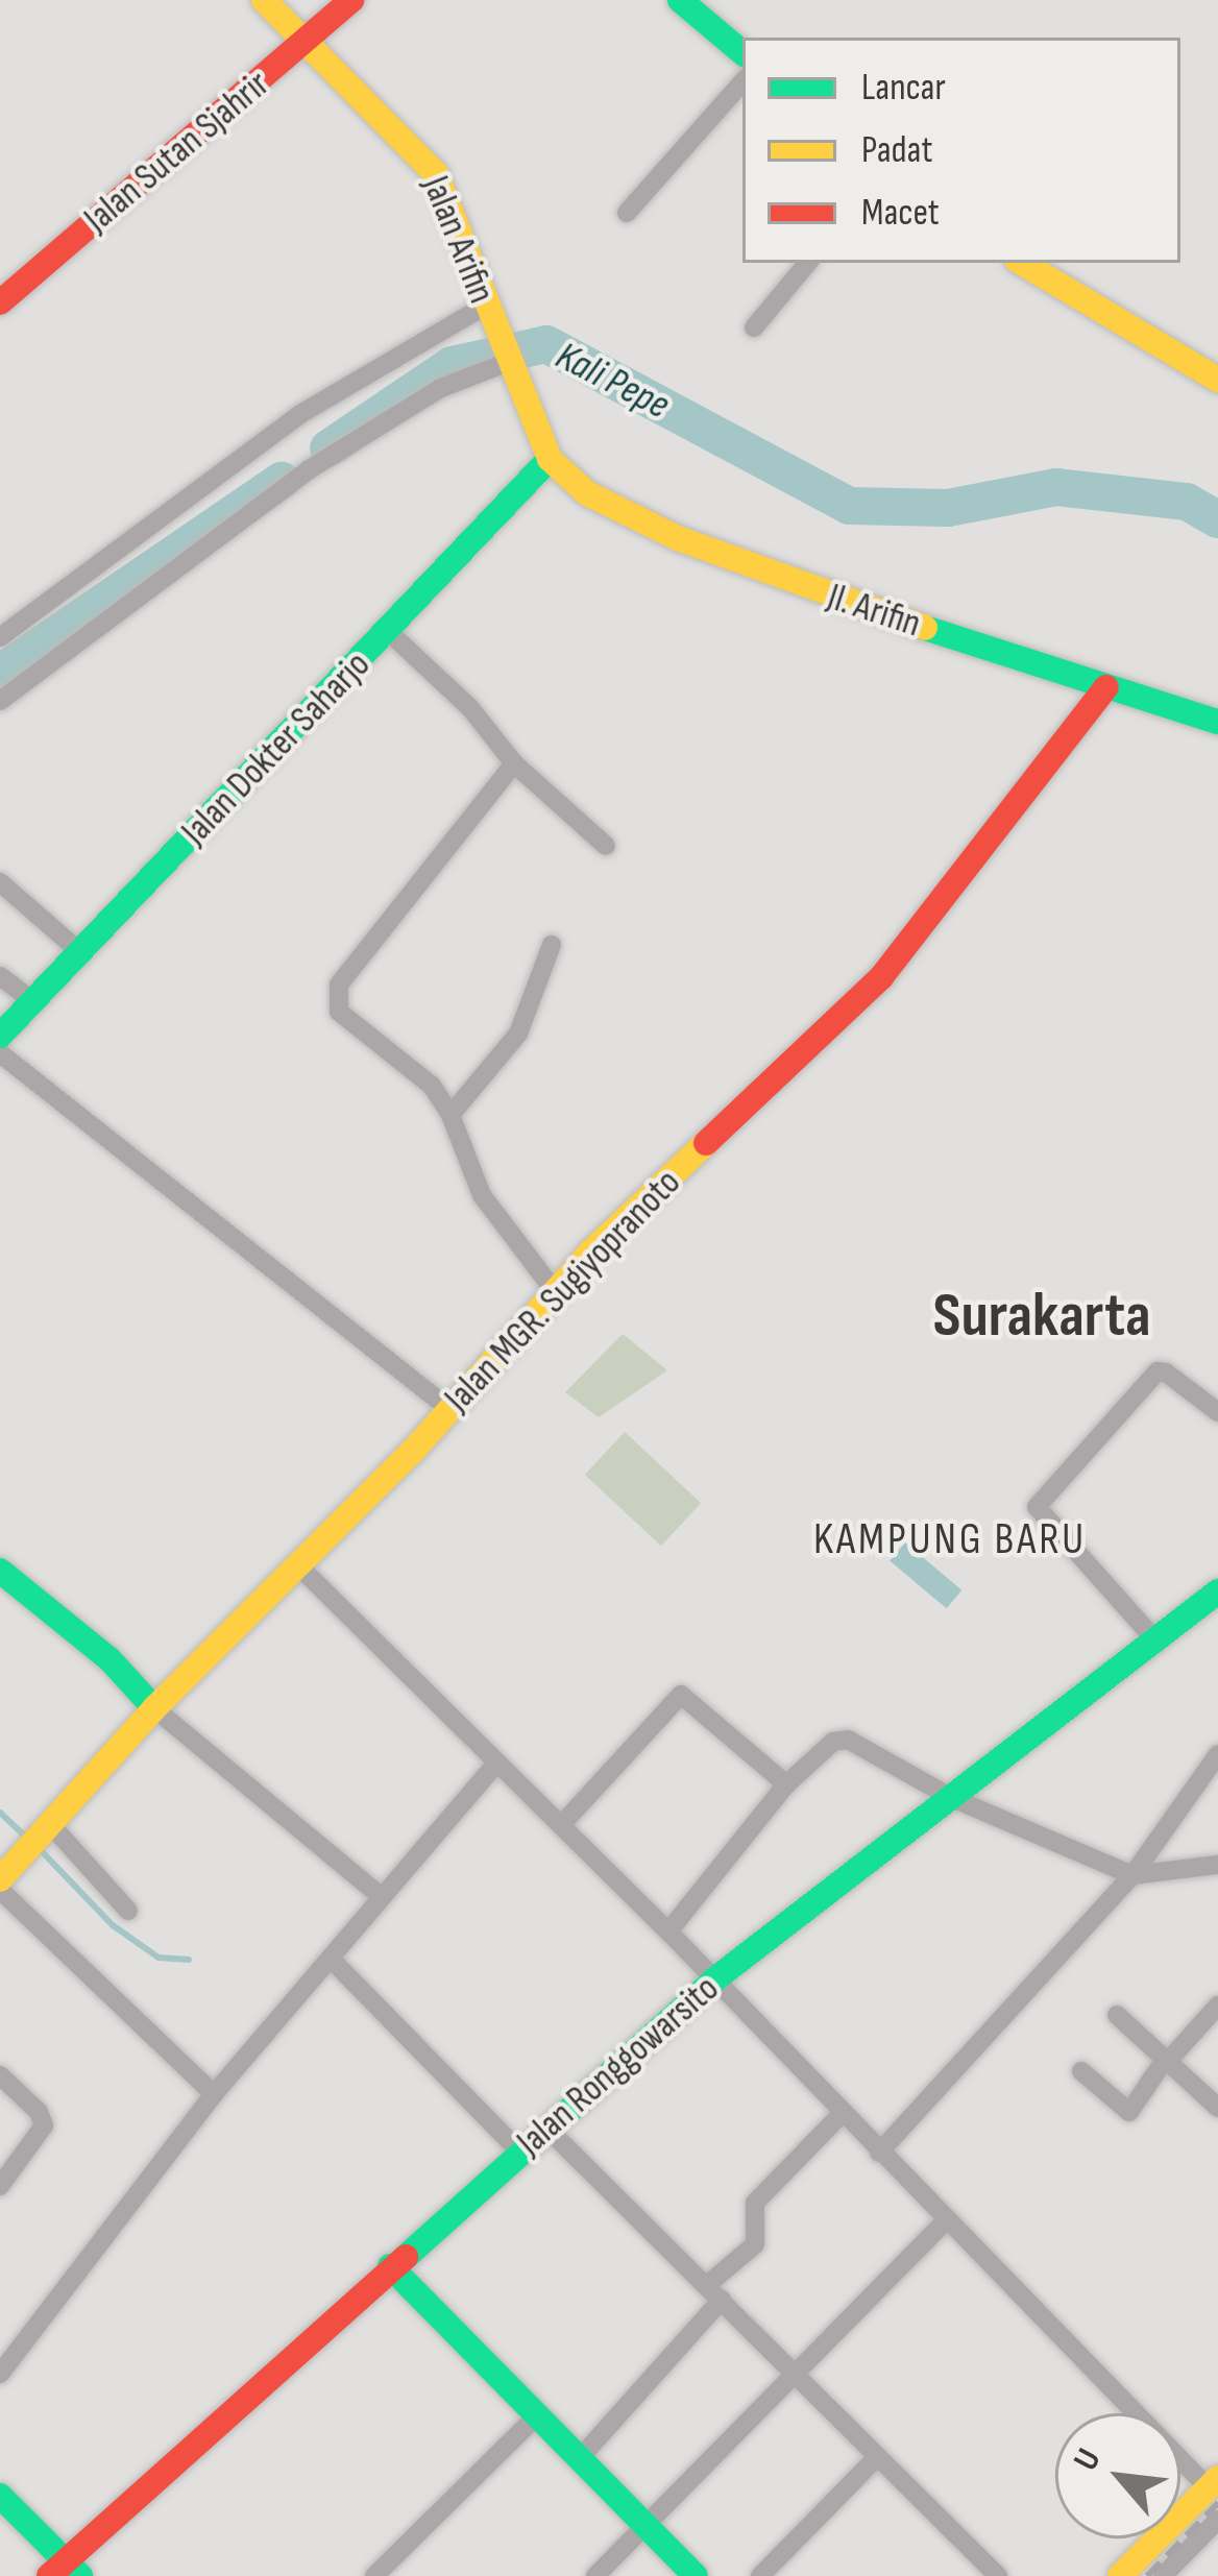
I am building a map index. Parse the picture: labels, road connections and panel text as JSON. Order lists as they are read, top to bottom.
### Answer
{
  "streets": {
    "main road": [
      "Jalan Sutan Sjahrir",
      "Jalan Arifin",
      "Jl. Arifin",
      "Jalan Dokter Saharjo",
      "Jalan MGR. Sugiyopranoto",
      "Jalan Ronggowarsito"
    ]
  },
  "crossings": [
    ["Jalan Sutan Sjahrir", "Jalan Arifin"],
    ["Jalan Arifin", "Jl. Arifin"],
    ["Jalan Arifin", "Jalan Dokter Saharjo"],
    ["Jl. Arifin", "Jalan Dokter Saharjo"],
    ["Jl. Arifin", "Jalan MGR. Sugiyopranoto"]
  ],
  "districts": ["Surakarta", "KAMPUNG BARU"],
  "water": ["Kali Pepe"],
  "legend": ["Lancar", "Padat", "Macet"],
  "north": "top left"
}
